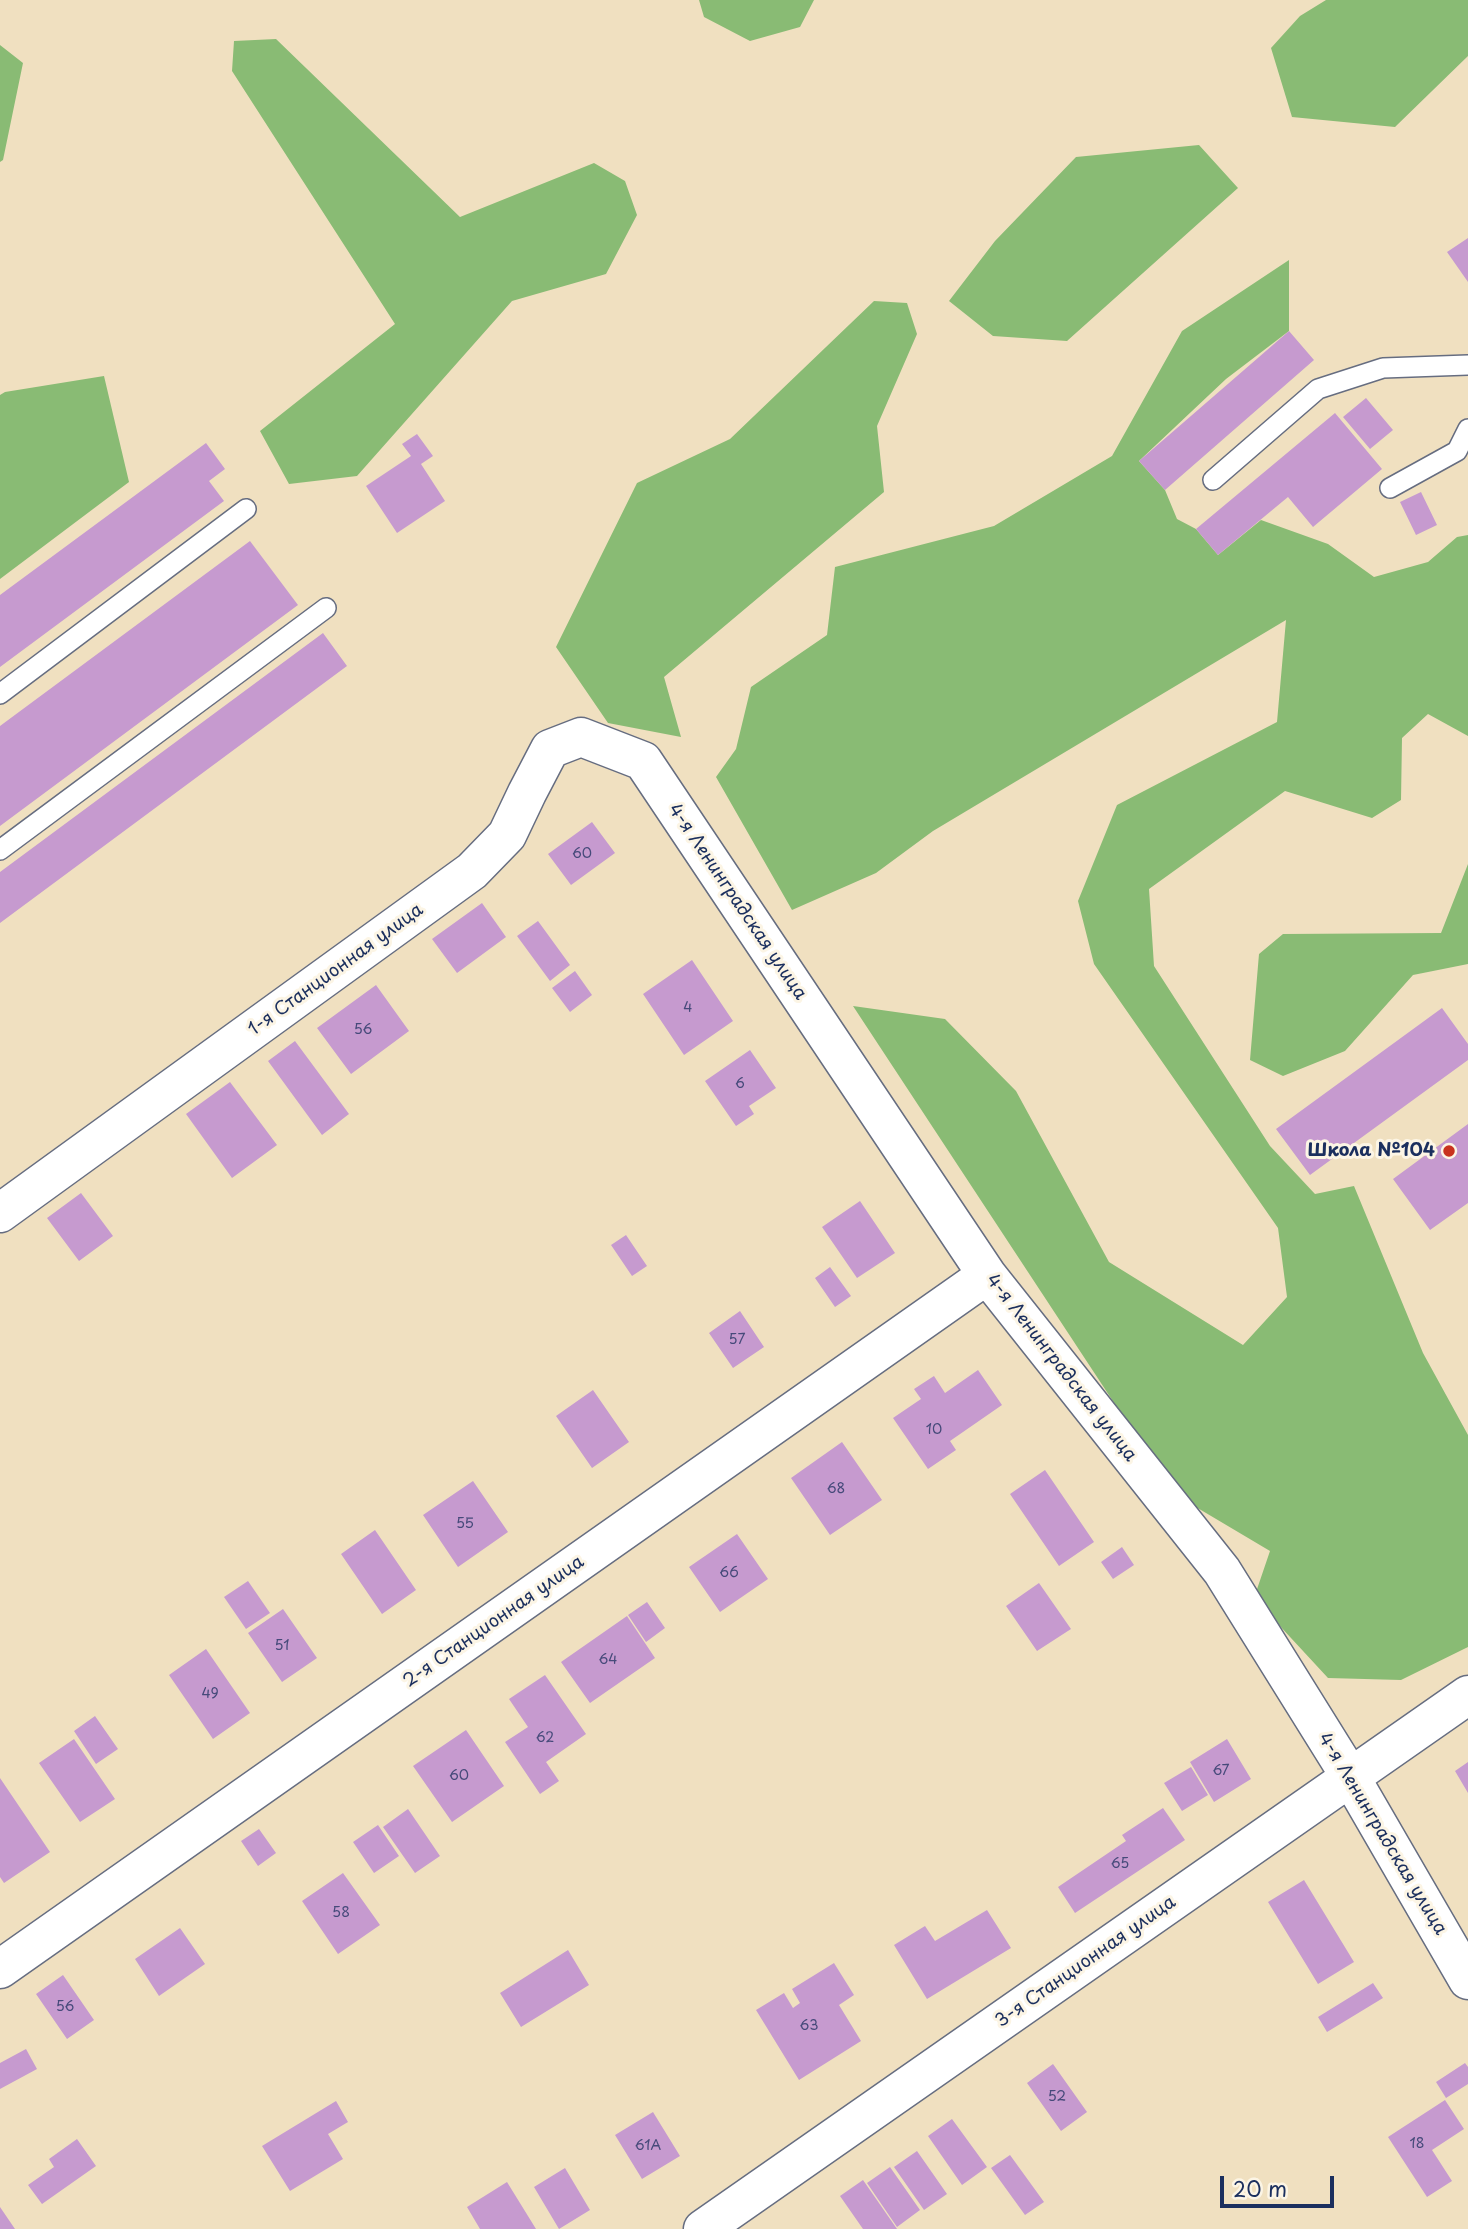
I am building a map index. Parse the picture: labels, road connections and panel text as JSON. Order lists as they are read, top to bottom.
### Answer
{
  "streets": {
    "street": [
      "4-я Ленинградская улица",
      "1-я Станционная улица",
      "2-я Станционная улица",
      "3-я Станционная улица"
    ]
  },
  "crossings": [
    ["4-я Ленинградская улица", "1-я Станционная улица"],
    ["4-я Ленинградская улица", "2-я Станционная улица"],
    ["4-я Ленинградская улица", "3-я Станционная улица"]
  ],
  "places": ["Школа №104"],
  "house_numbers": [
    "60",
    "4",
    "56",
    "6",
    "57",
    "10",
    "68",
    "55",
    "66",
    "51",
    "64",
    "49",
    "62",
    "67",
    "60",
    "65",
    "58",
    "56",
    "63",
    "52",
    "18",
    "61А"
  ],
  "scale_bar": "20 m"
}
